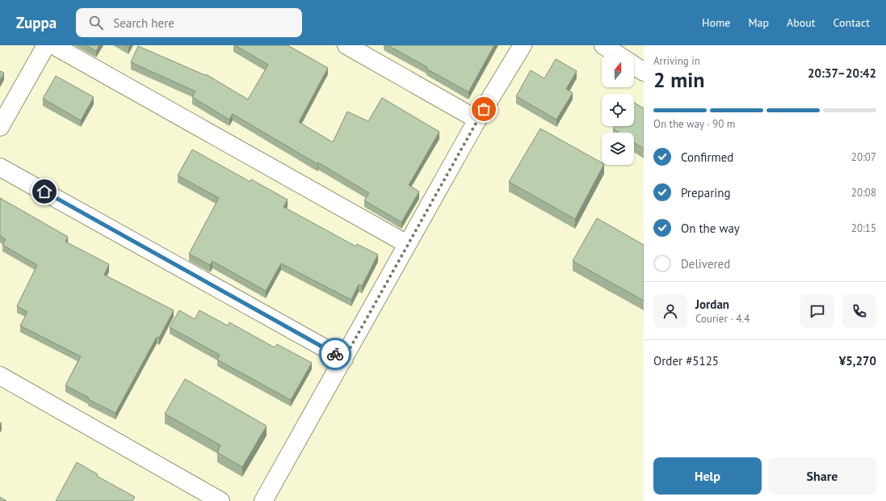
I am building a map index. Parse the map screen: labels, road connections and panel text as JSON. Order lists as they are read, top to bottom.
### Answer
{
  "north": "top",
  "page": {
    "header": "Zuppa",
    "search": "Search here",
    "nav": [
      "Home",
      "Map",
      "About",
      "Contact"
    ],
    "heading": ["2 min", "Arriving in", "20:37–20:42"],
    "panel": [
      "Jordan",
      "Courier · 4.4",
      "Order #5125",
      "¥5,270"
    ],
    "bar": "On the way · 90 m",
    "list": [
      ["Confirmed", "20:07"],
      ["Preparing", "20:08"],
      ["On the way", "20:15"],
      "Delivered"
    ],
    "buttons": ["Help", "Share"]
  }
}
